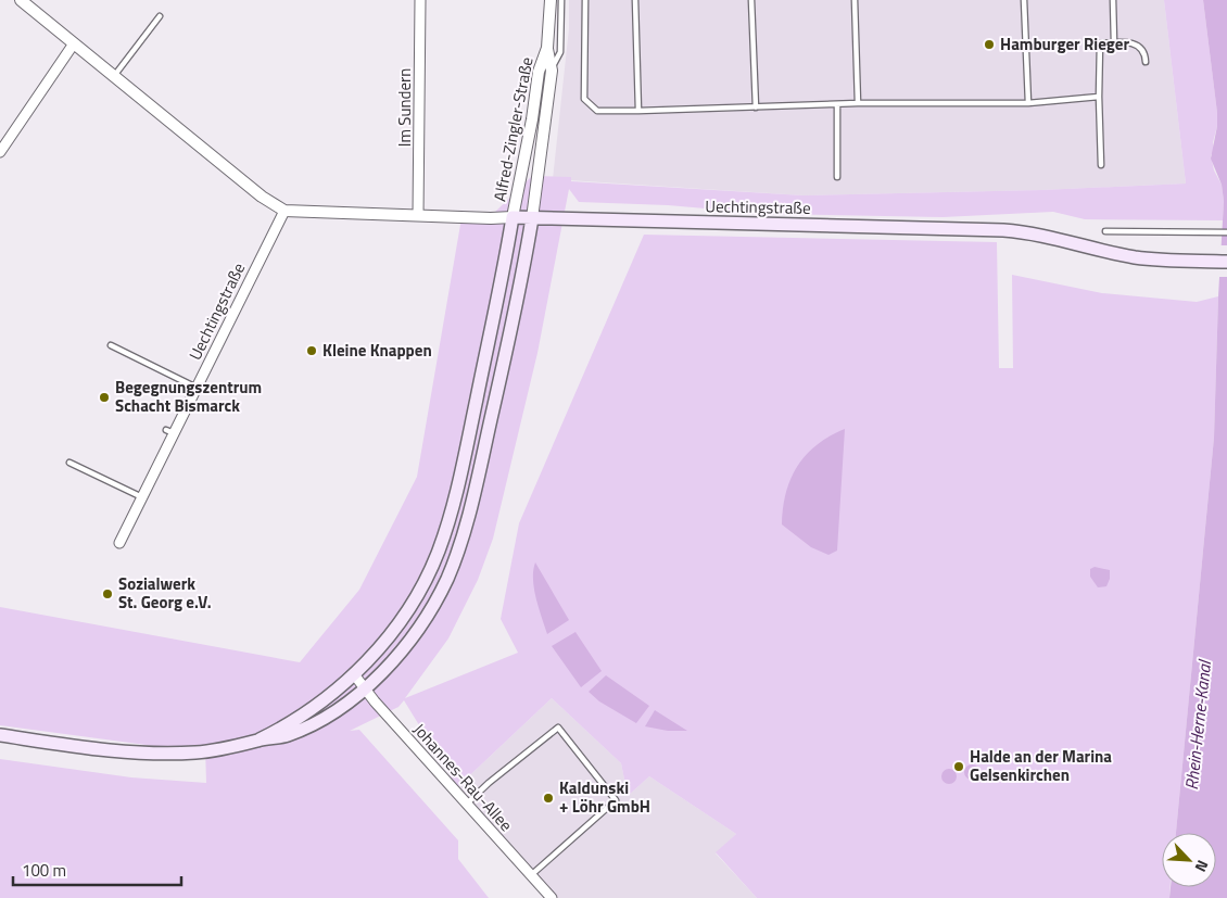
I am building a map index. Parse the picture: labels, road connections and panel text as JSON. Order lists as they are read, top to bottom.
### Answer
{
  "streets": {
    "main road": ["Uechtingstraße"],
    "street": ["Im Sundern", "Alfred-Zingler-Straße", "Johannes-Rau-Allee"]
  },
  "crossings": [
    ["Im Sundern", "Uechtingstraße"],
    ["Alfred-Zingler-Straße", "Uechtingstraße"]
  ],
  "water": ["Rhein-Herne-Kanal"],
  "places": [
    "Hamburger Rieger",
    "Kleine Knappen",
    "Begegnungszentrum Schacht Bismarck",
    "Sozialwerk St. Georg e.V.",
    "Halde an der Marina Gelsenkirchen",
    "Kaldunski + Löhr GmbH"
  ],
  "scale_bar": "100 m",
  "north": "bottom right"
}
